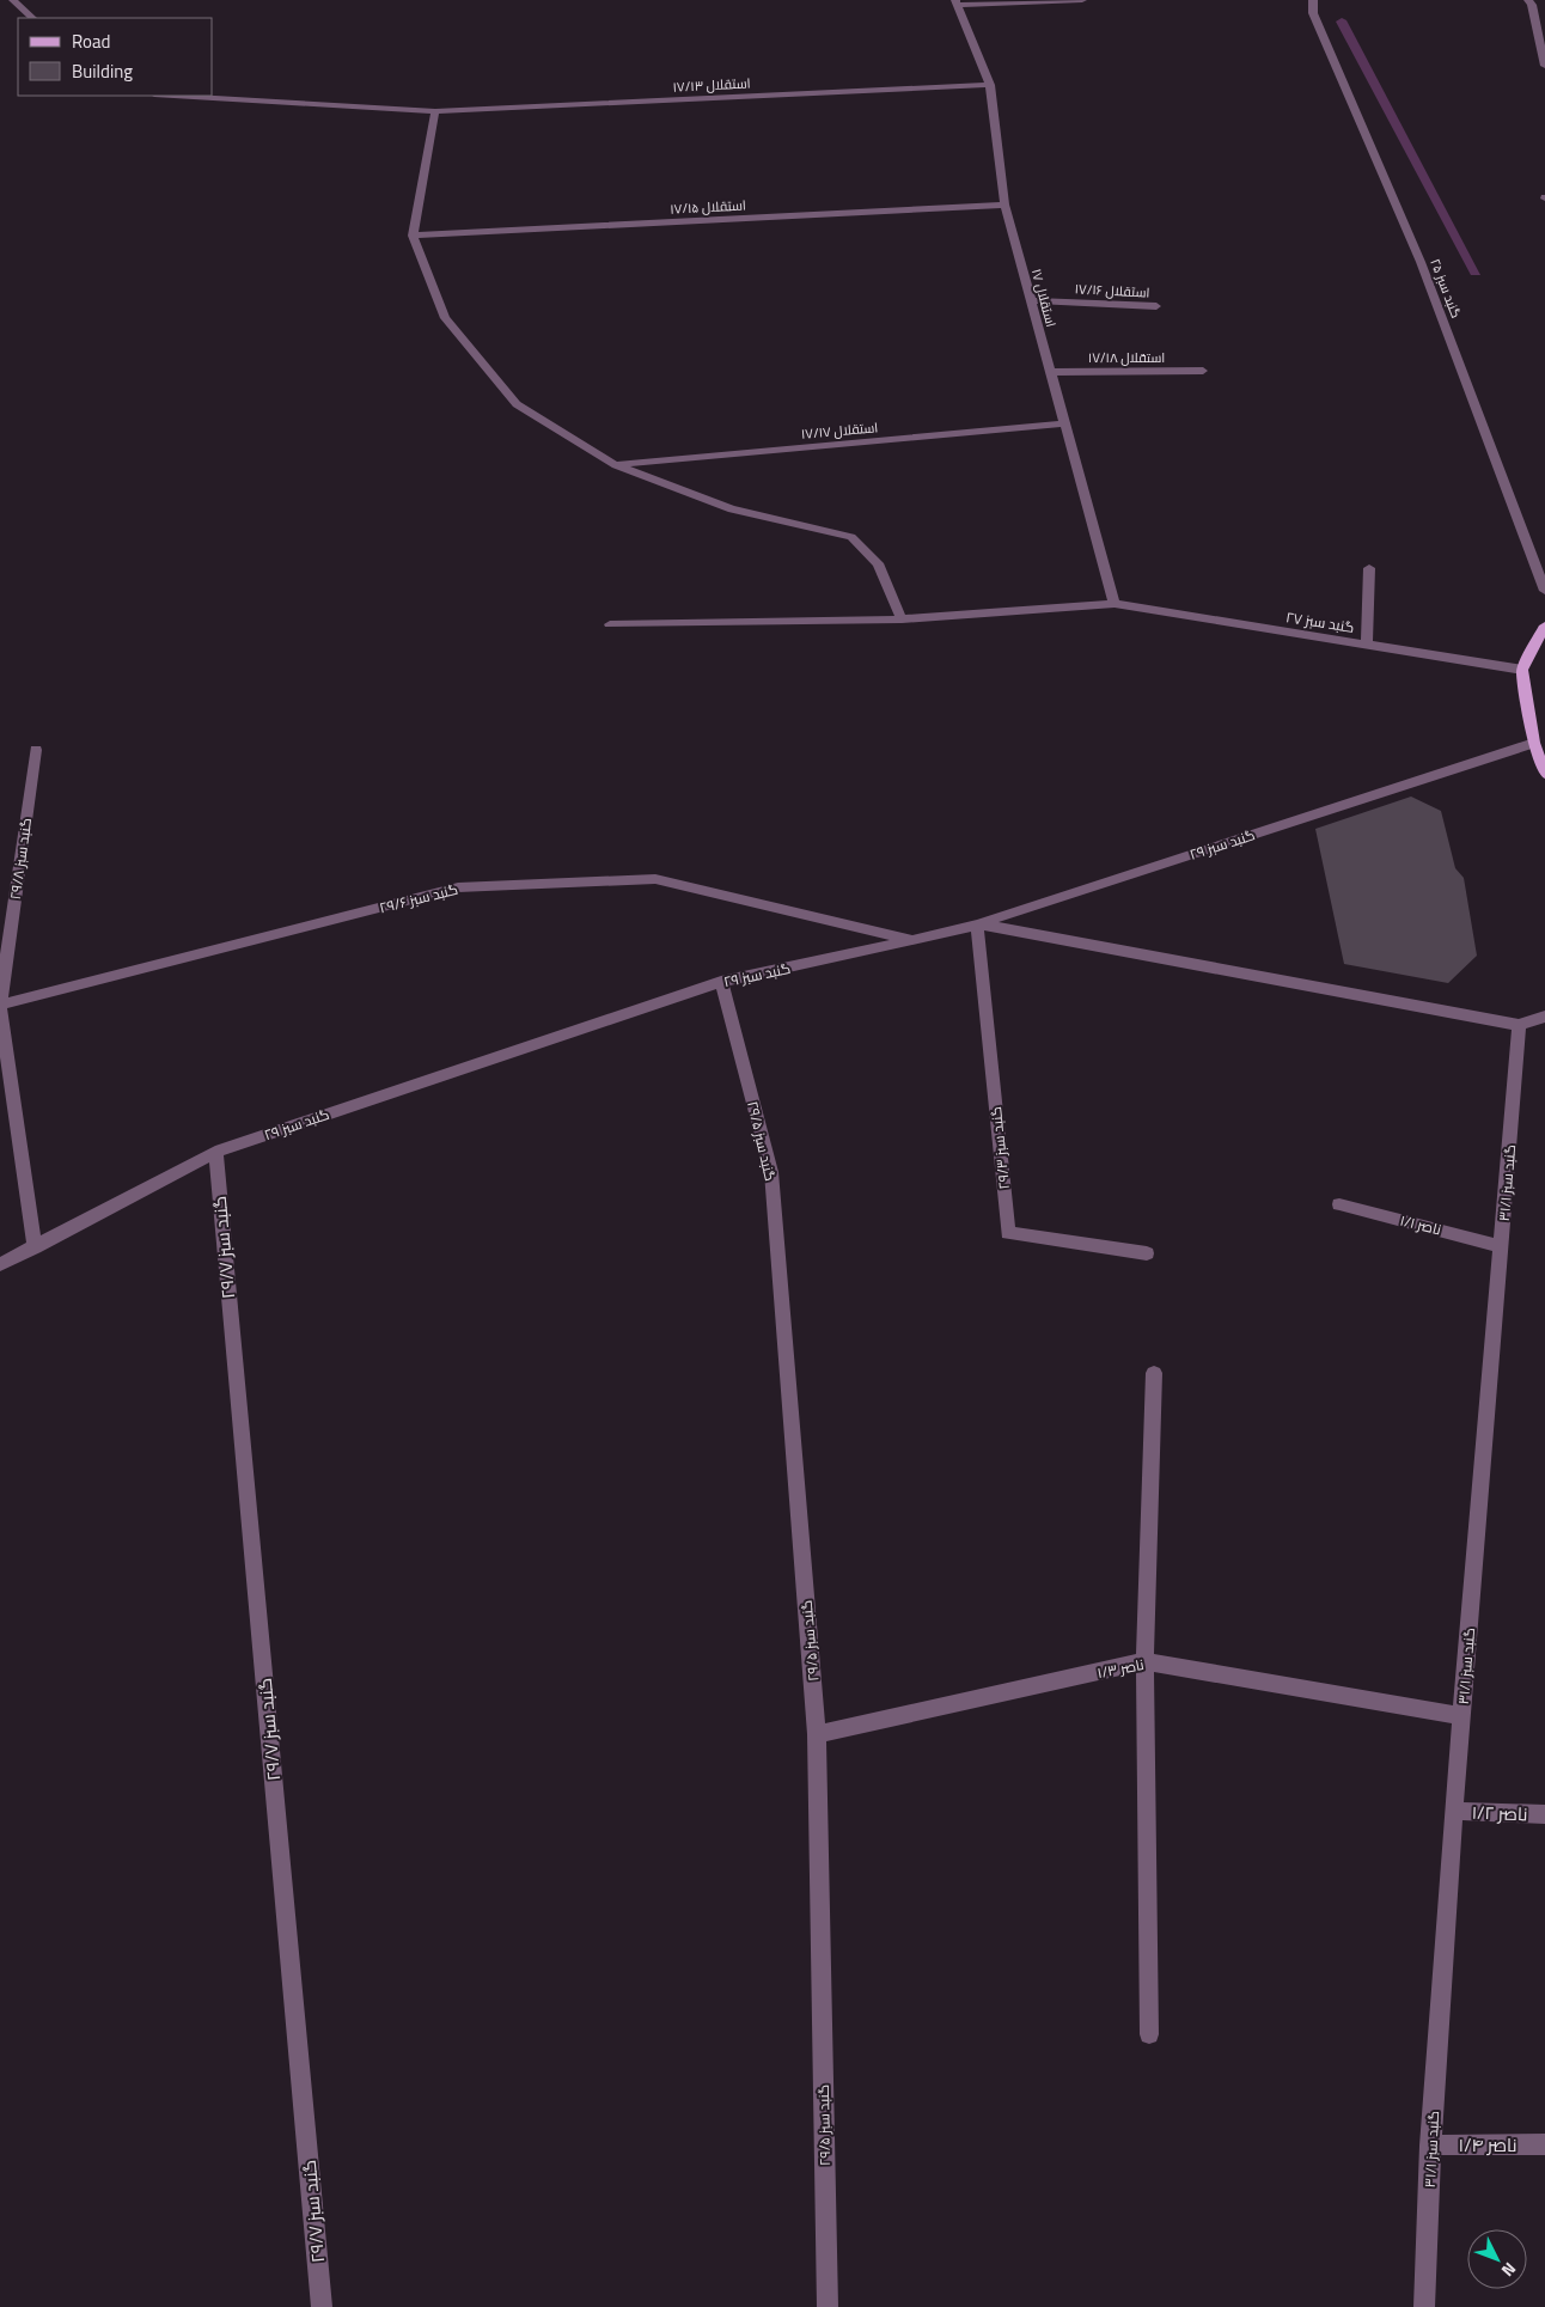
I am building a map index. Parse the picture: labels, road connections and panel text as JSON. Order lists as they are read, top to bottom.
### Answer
{
  "streets": {
    "street": [
      "استقلال ۱۷/۱۳",
      "استقلال ۱۷/۱۵",
      "گنبد سبز ۲۵",
      "استقلال ۱۷/۱۶",
      "استقلال ۱۷",
      "استقلال ۱۷/۱۸",
      "استقلال ۱۷/۱۷",
      "گنبد سبز ۲۷",
      "گنبد سبز ۲۹",
      "گنبد سبز ۲۹/۸",
      "گنبد سبز ۲۹/۶",
      "گنبد سبز ۲۹/۵",
      "گنبد سبز ۲۹/۳",
      "گنبد سبز ۳۱/۱",
      "ناصر ۱/۱",
      "گنبد سبز ۲۹/۷",
      "ناصر ۱/۳",
      "ناصر ۱/۲",
      "ناصر ۱/۴"
    ]
  },
  "crossings": [
    ["استقلال ۱۷/۱۳", "استقلال ۱۷"],
    ["استقلال ۱۷/۱۵", "استقلال ۱۷"],
    ["استقلال ۱۷/۱۶", "استقلال ۱۷"],
    ["استقلال ۱۷", "استقلال ۱۷/۱۸"],
    ["استقلال ۱۷", "استقلال ۱۷/۱۷"],
    ["استقلال ۱۷", "گنبد سبز ۲۷"],
    ["گنبد سبز ۲۹", "گنبد سبز ۲۹/۸"],
    ["گنبد سبز ۲۹", "گنبد سبز ۲۹/۶"],
    ["گنبد سبز ۲۹", "گنبد سبز ۲۹/۵"],
    ["گنبد سبز ۲۹", "گنبد سبز ۲۹/۳"],
    ["گنبد سبز ۲۹", "گنبد سبز ۲۹/۷"],
    ["گنبد سبز ۲۹/۸", "گنبد سبز ۲۹/۶"],
    ["گنبد سبز ۲۹/۵", "ناصر ۱/۳"],
    ["گنبد سبز ۳۱/۱", "ناصر ۱/۱"],
    ["گنبد سبز ۳۱/۱", "ناصر ۱/۳"],
    ["گنبد سبز ۳۱/۱", "ناصر ۱/۲"],
    ["گنبد سبز ۳۱/۱", "ناصر ۱/۴"]
  ],
  "legend": ["Road", "Building"],
  "north": "bottom right"
}
